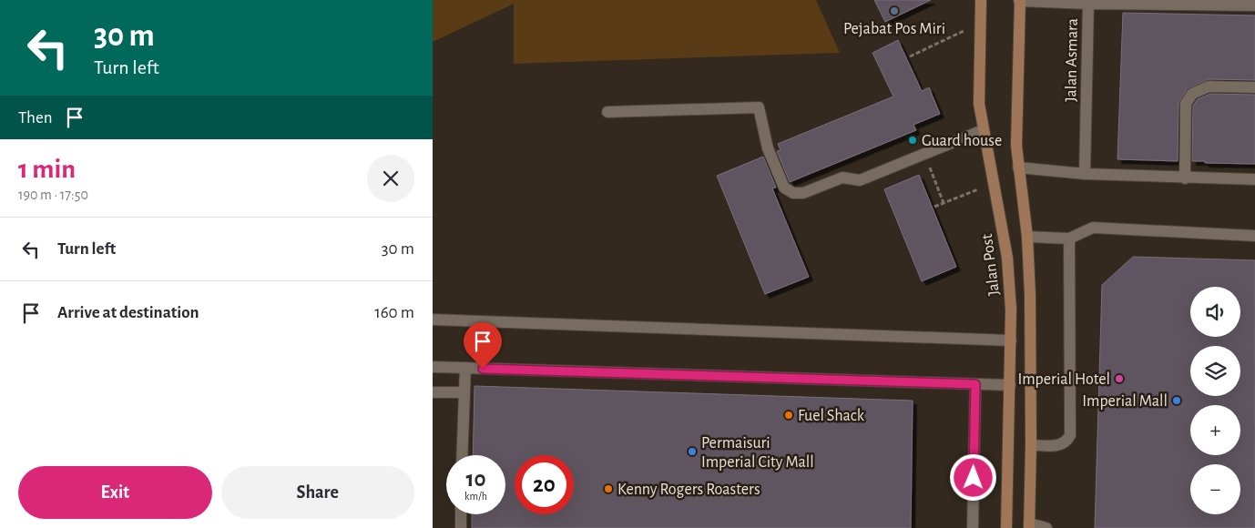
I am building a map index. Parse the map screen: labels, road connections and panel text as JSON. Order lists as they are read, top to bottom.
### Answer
{
  "streets": {
    "street": ["Jalan Post"],
    "lane": ["Jalan Asmara"]
  },
  "places": [
    "Pejabat Pos Miri",
    "Guard house",
    "Imperial Hotel",
    "Imperial Mall",
    "Fuel Shack",
    "Permaisuri Imperial City Mall",
    "Kenny Rogers Roasters"
  ],
  "page": {
    "turn": ["30 m", "Turn left"],
    "then": "Then",
    "heading": ["1 min", "190 m · 17:50"],
    "list": [
      {
        "name": "Turn left",
        "value": "30 m"
      },
      {
        "name": "Arrive at destination",
        "value": "160 m"
      }
    ],
    "map_buttons": ["+", "−"],
    "speed": "10 km/h",
    "limit": "20",
    "buttons": ["Exit", "Share"]
  }
}
